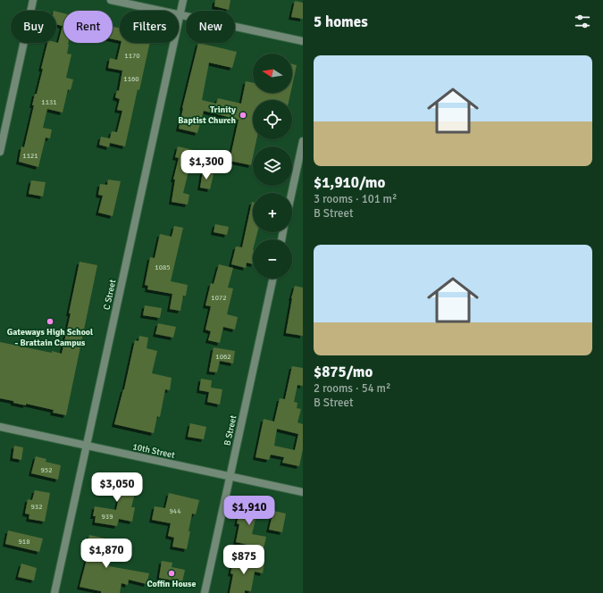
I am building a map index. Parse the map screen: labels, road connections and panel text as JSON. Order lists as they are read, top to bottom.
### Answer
{
  "streets": {
    "street": ["C Street", "B Street", "10th Street"]
  },
  "crossings": [
    ["C Street", "10th Street"],
    ["B Street", "10th Street"]
  ],
  "places": ["Trinity Baptist Church", "Gateways High School - Brattain Campus", "Coffin House"],
  "house_numbers": [
    "1170",
    "1160",
    "1131",
    "1121",
    "1085",
    "1072",
    "1062",
    "952",
    "932",
    "944",
    "939",
    "918"
  ],
  "north": "left",
  "page": {
    "heading": "5 homes",
    "chip": [
      "Buy",
      "Rent",
      "Filters",
      "New"
    ],
    "list": [
      {
        "name": "$1,910/mo",
        "note": "3 rooms · 101 m² · B Street"
      },
      {
        "name": "$875/mo",
        "note": "2 rooms · 54 m² · B Street"
      }
    ],
    "map_buttons": ["+", "−"],
    "price": [
      "$1,300",
      "$3,050",
      "$1,910",
      "$1,870",
      "$875"
    ]
  }
}
